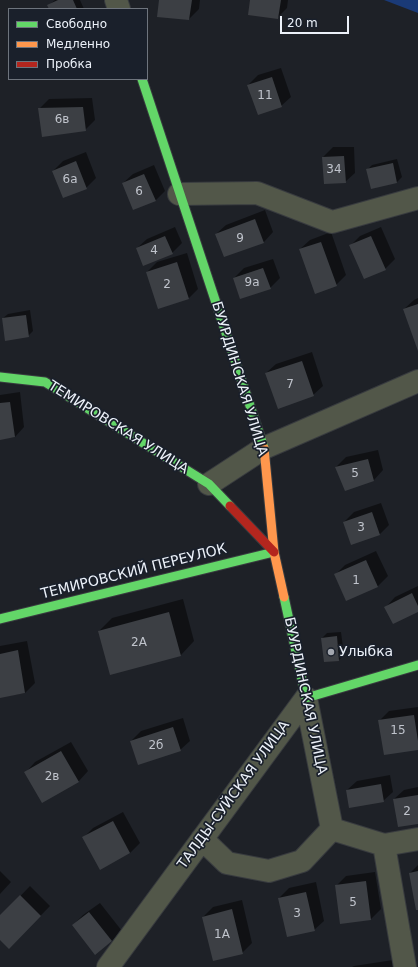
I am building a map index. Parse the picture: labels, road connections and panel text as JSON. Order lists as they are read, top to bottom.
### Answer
{
  "streets": {
    "street": [
      "БУУРДИНСКАЯ УЛИЦА",
      "ТЕМИРОВСКАЯ УЛИЦА",
      "ТЕМИРОВСКИЙ ПЕРЕУЛОК",
      "ТАЛДЫ-СУЙСКАЯ УЛИЦА"
    ]
  },
  "crossings": [
    ["БУУРДИНСКАЯ УЛИЦА", "ТЕМИРОВСКАЯ УЛИЦА"],
    ["БУУРДИНСКАЯ УЛИЦА", "ТЕМИРОВСКИЙ ПЕРЕУЛОК"],
    ["БУУРДИНСКАЯ УЛИЦА", "ТАЛДЫ-СУЙСКАЯ УЛИЦА"],
    ["ТЕМИРОВСКАЯ УЛИЦА", "ТЕМИРОВСКИЙ ПЕРЕУЛОК"]
  ],
  "places": ["Улыбка"],
  "house_numbers": [
    "11",
    "6в",
    "34",
    "6а",
    "6",
    "9",
    "4",
    "9а",
    "2",
    "7",
    "5",
    "3",
    "1",
    "2А",
    "15",
    "2б",
    "2в",
    "2",
    "5",
    "3",
    "1А"
  ],
  "legend": ["Свободно", "Медленно", "Пробка"],
  "scale_bar": "20 m"
}
